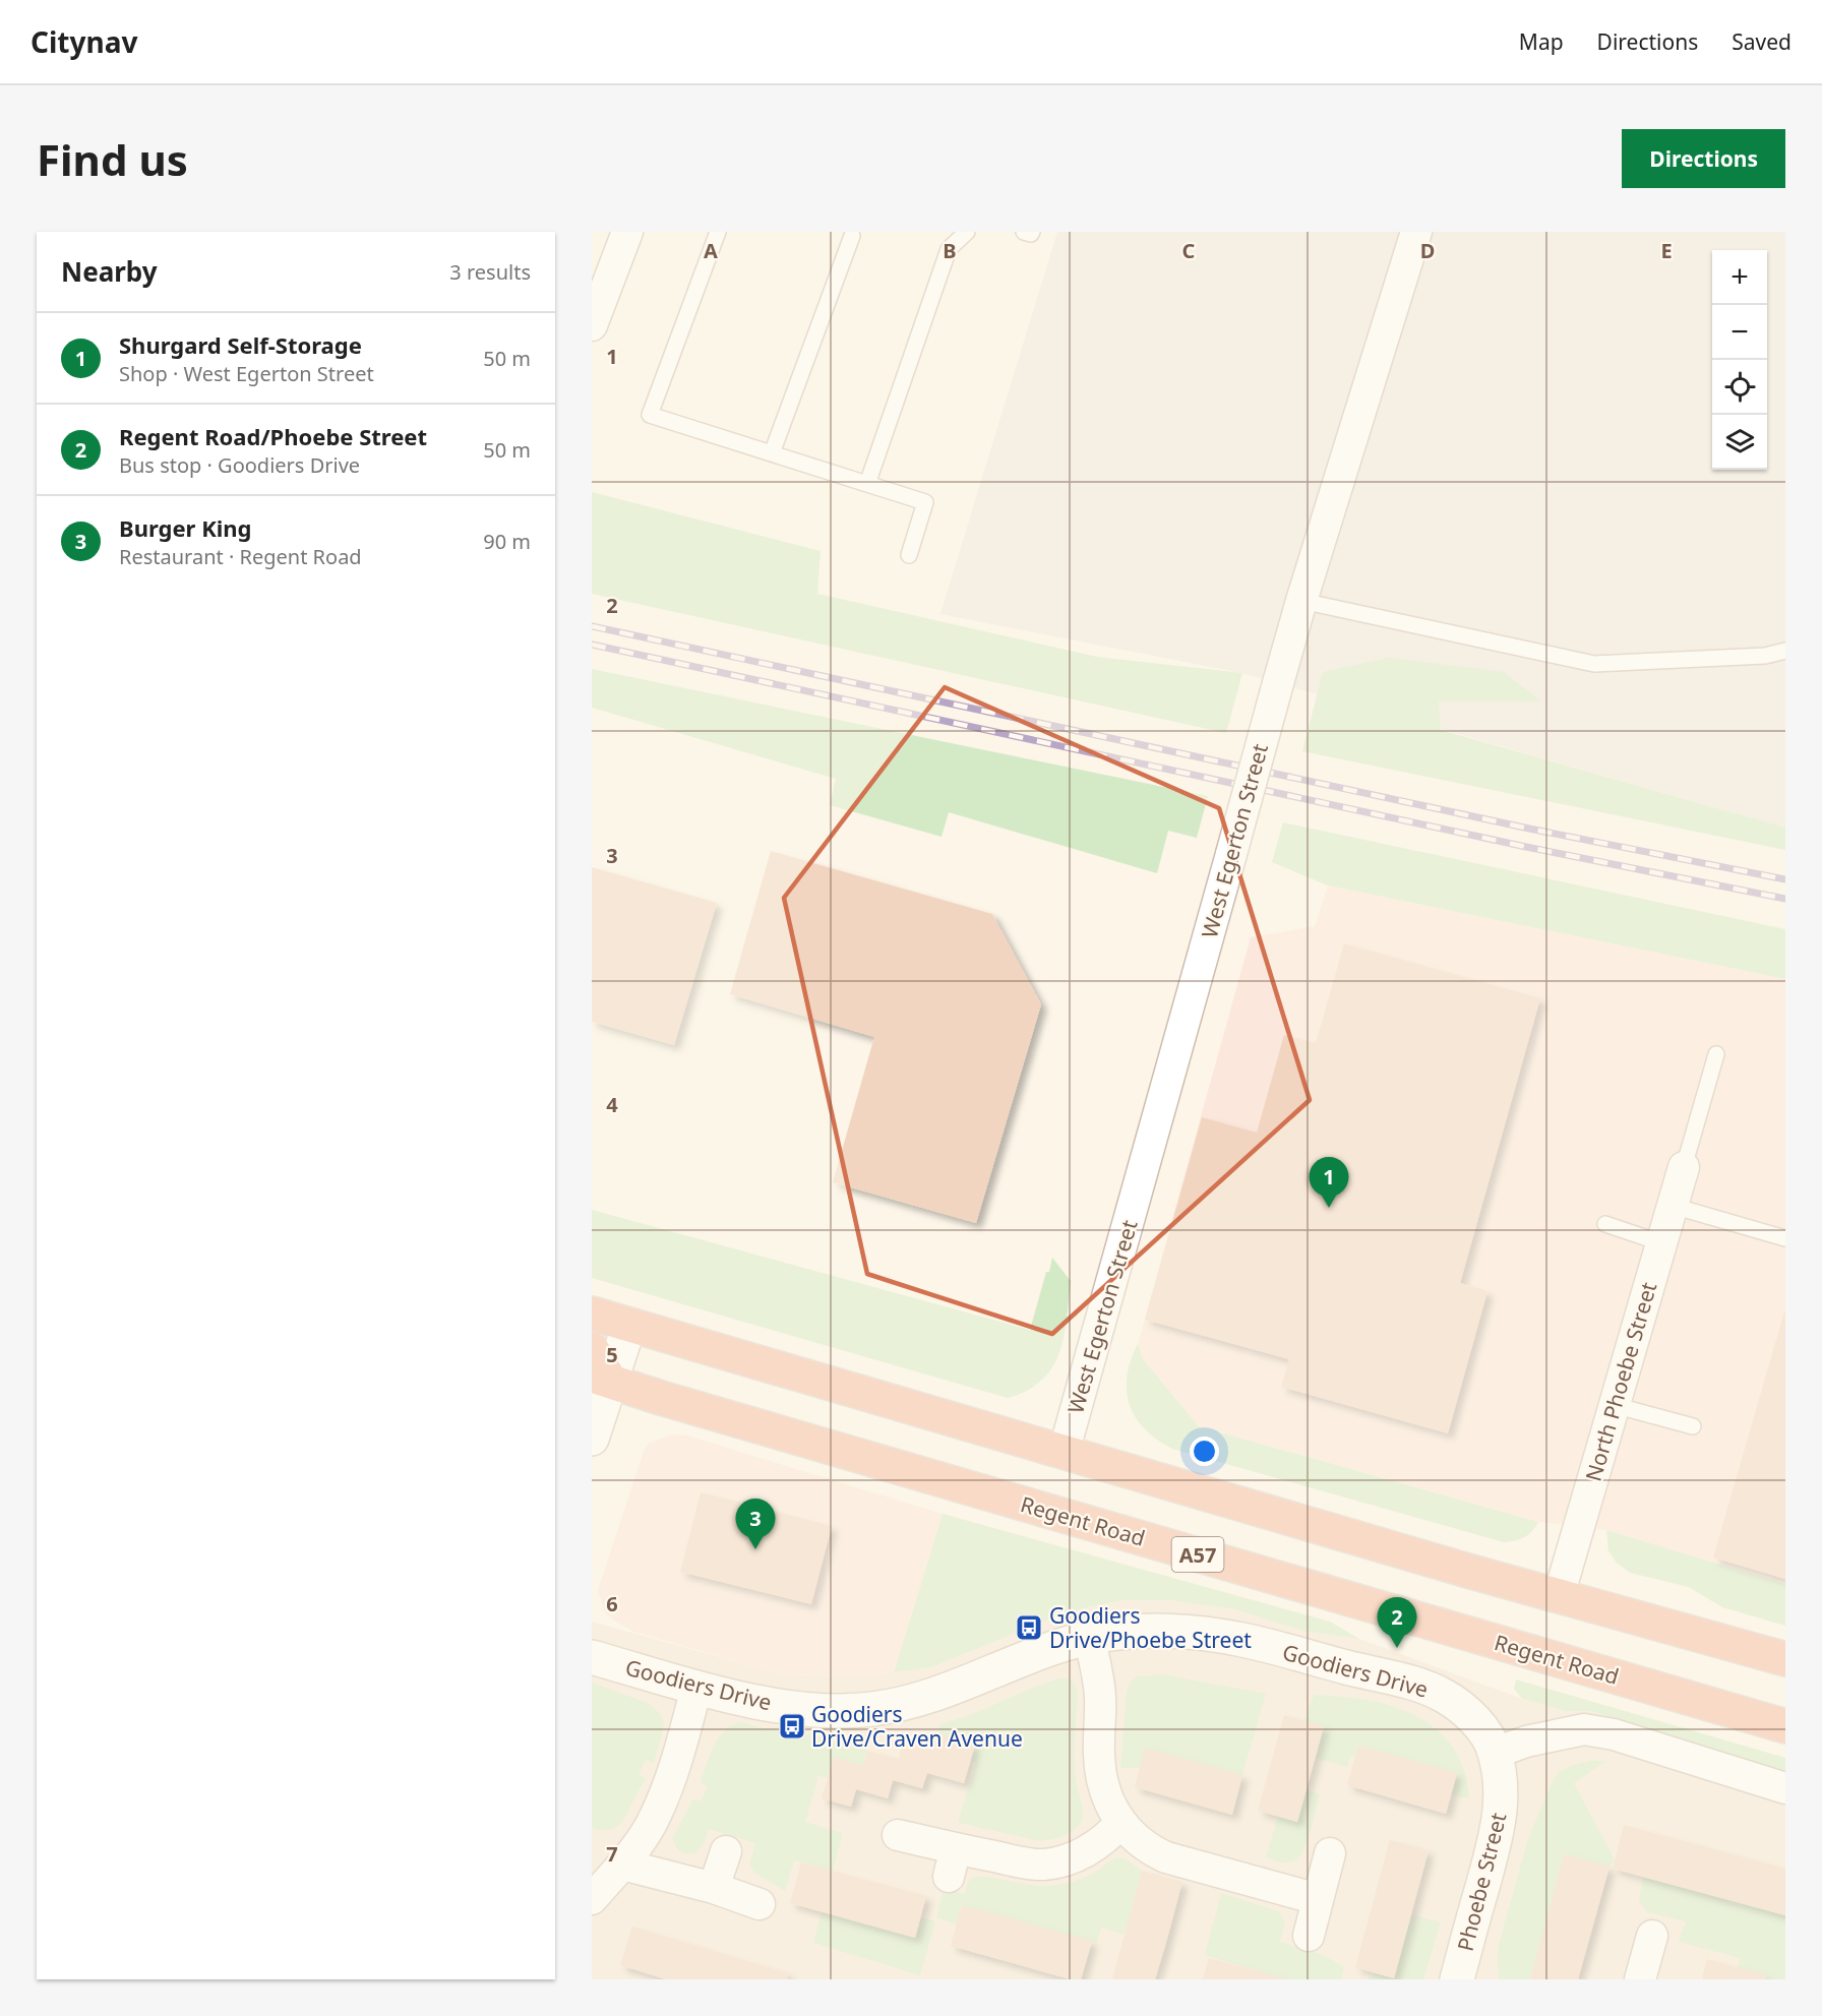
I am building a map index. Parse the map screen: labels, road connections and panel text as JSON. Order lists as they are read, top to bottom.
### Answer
{
  "streets": {
    "highway": ["Regent Road", "A57"],
    "street": [
      "West Egerton Street",
      "North Phoebe Street",
      "Goodiers Drive",
      "Phoebe Street"
    ]
  },
  "crossings": [
    ["Goodiers Drive", "Phoebe Street"]
  ],
  "places": {
    "bus stop": ["Goodiers Drive/Phoebe Street", "Goodiers Drive/Craven Avenue"]
  },
  "page": {
    "header": "Citynav",
    "nav": ["Map", "Directions", "Saved"],
    "buttons": "Directions",
    "title": "Find us",
    "heading": ["Nearby", "3 results"],
    "map_buttons": ["+", "−"],
    "list": [
      {
        "mark": "1",
        "name": "Shurgard Self-Storage",
        "note": "Shop · West Egerton Street",
        "value": "50 m"
      },
      {
        "mark": "2",
        "name": "Regent Road/Phoebe Street",
        "note": "Bus stop · Goodiers Drive",
        "value": "50 m"
      },
      {
        "mark": "3",
        "name": "Burger King",
        "note": "Restaurant · Regent Road",
        "value": "90 m"
      }
    ],
    "pins": ["1", "3", "2"]
  },
  "grid": {
    "columns": [
      "A",
      "B",
      "C",
      "D",
      "E"
    ],
    "rows": [
      "1",
      "2",
      "3",
      "4",
      "5",
      "6",
      "7"
    ]
  }
}
